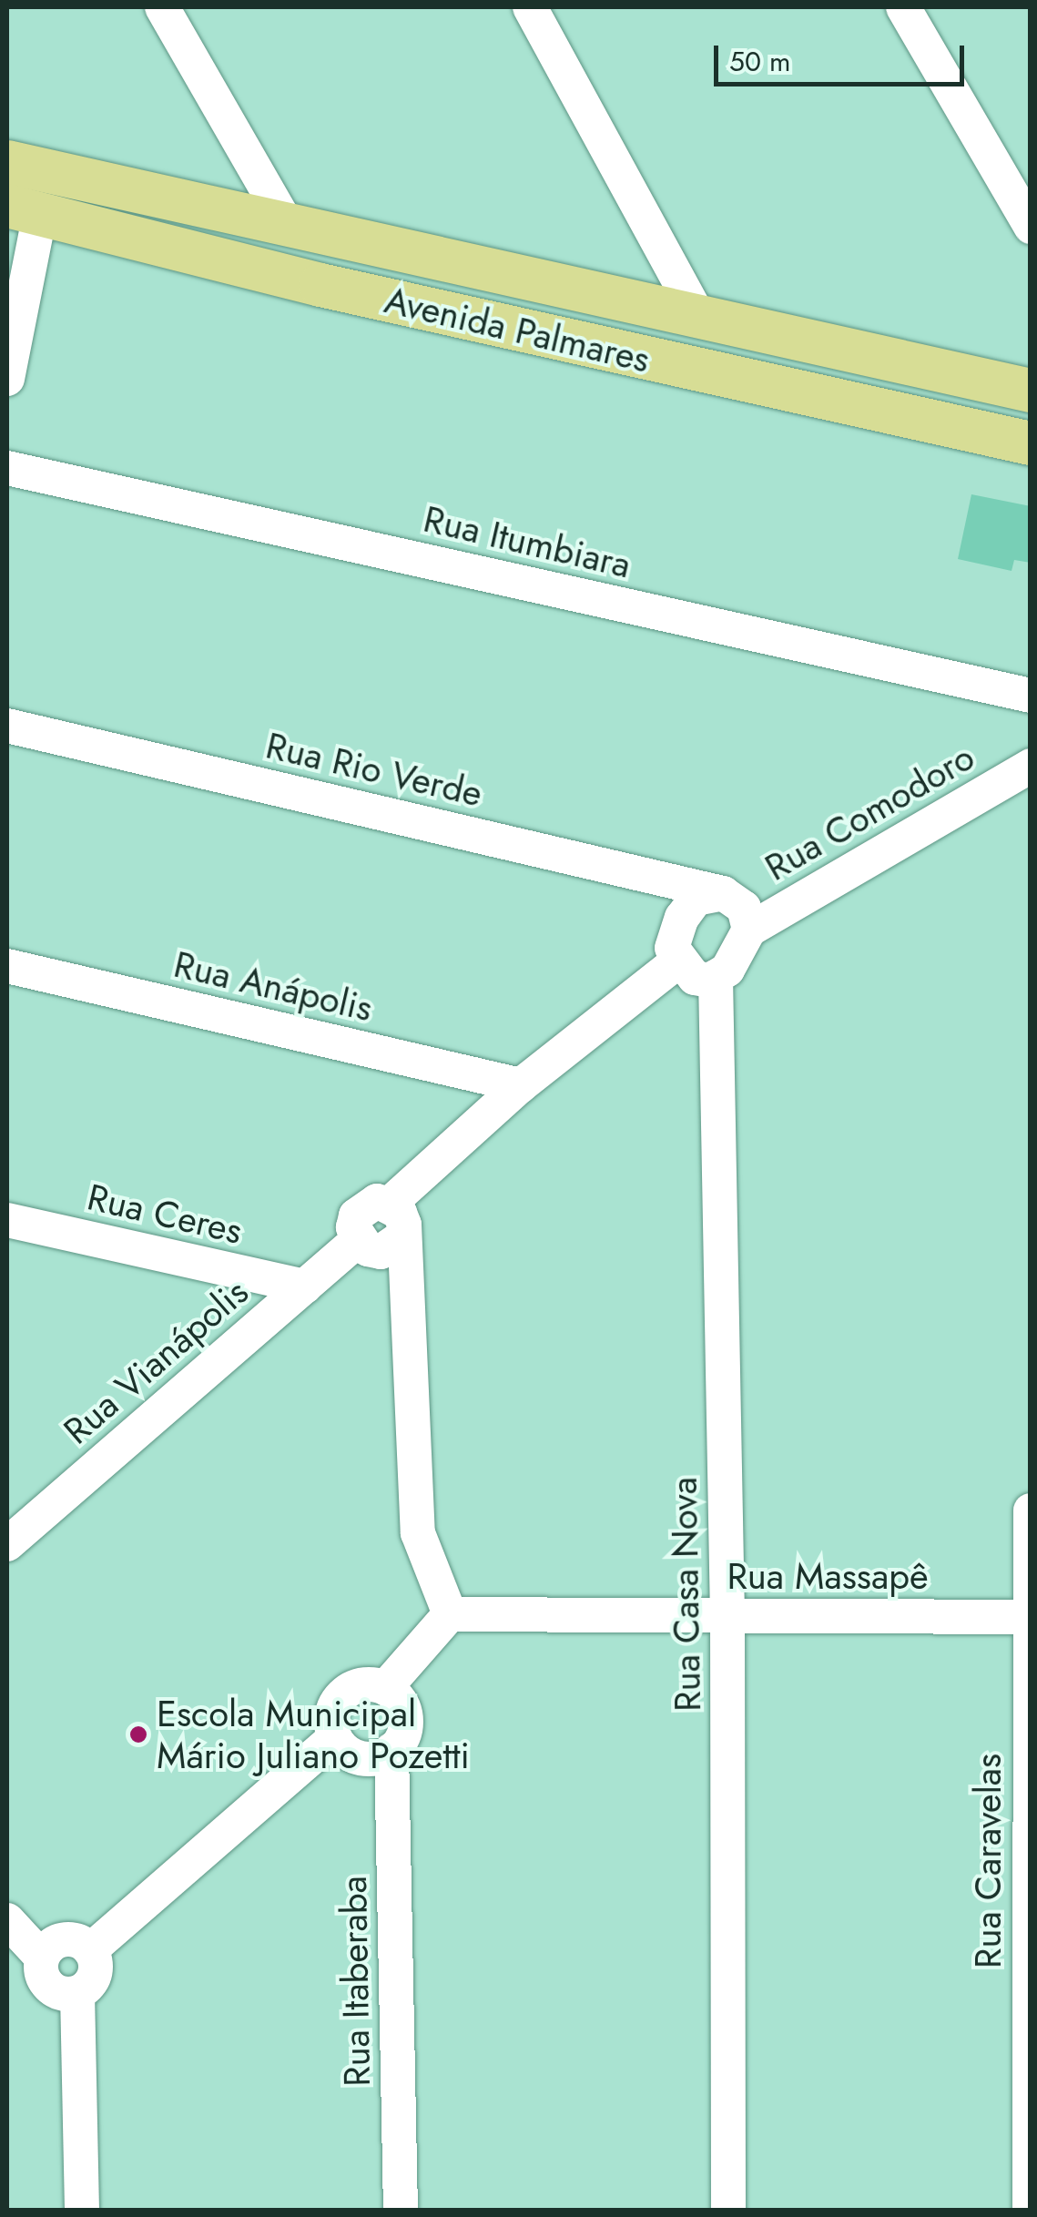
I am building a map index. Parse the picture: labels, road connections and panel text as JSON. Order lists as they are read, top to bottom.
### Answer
{
  "streets": {
    "main road": ["Avenida Palmares"],
    "street": [
      "Rua Itumbiara",
      "Rua Rio Verde",
      "Rua Comodoro",
      "Rua Anápolis",
      "Rua Ceres",
      "Rua Vianápolis",
      "Rua Massapê",
      "Rua Casa Nova",
      "Rua Caravelas",
      "Rua Itaberaba"
    ]
  },
  "crossings": [
    ["Rua Rio Verde", "Rua Comodoro"],
    ["Rua Rio Verde", "Rua Casa Nova"],
    ["Rua Comodoro", "Rua Casa Nova"],
    ["Rua Ceres", "Rua Vianápolis"],
    ["Rua Massapê", "Rua Casa Nova"],
    ["Rua Massapê", "Rua Caravelas"]
  ],
  "places": ["Escola Municipal Mário Juliano Pozetti"],
  "scale_bar": "50 m"
}
